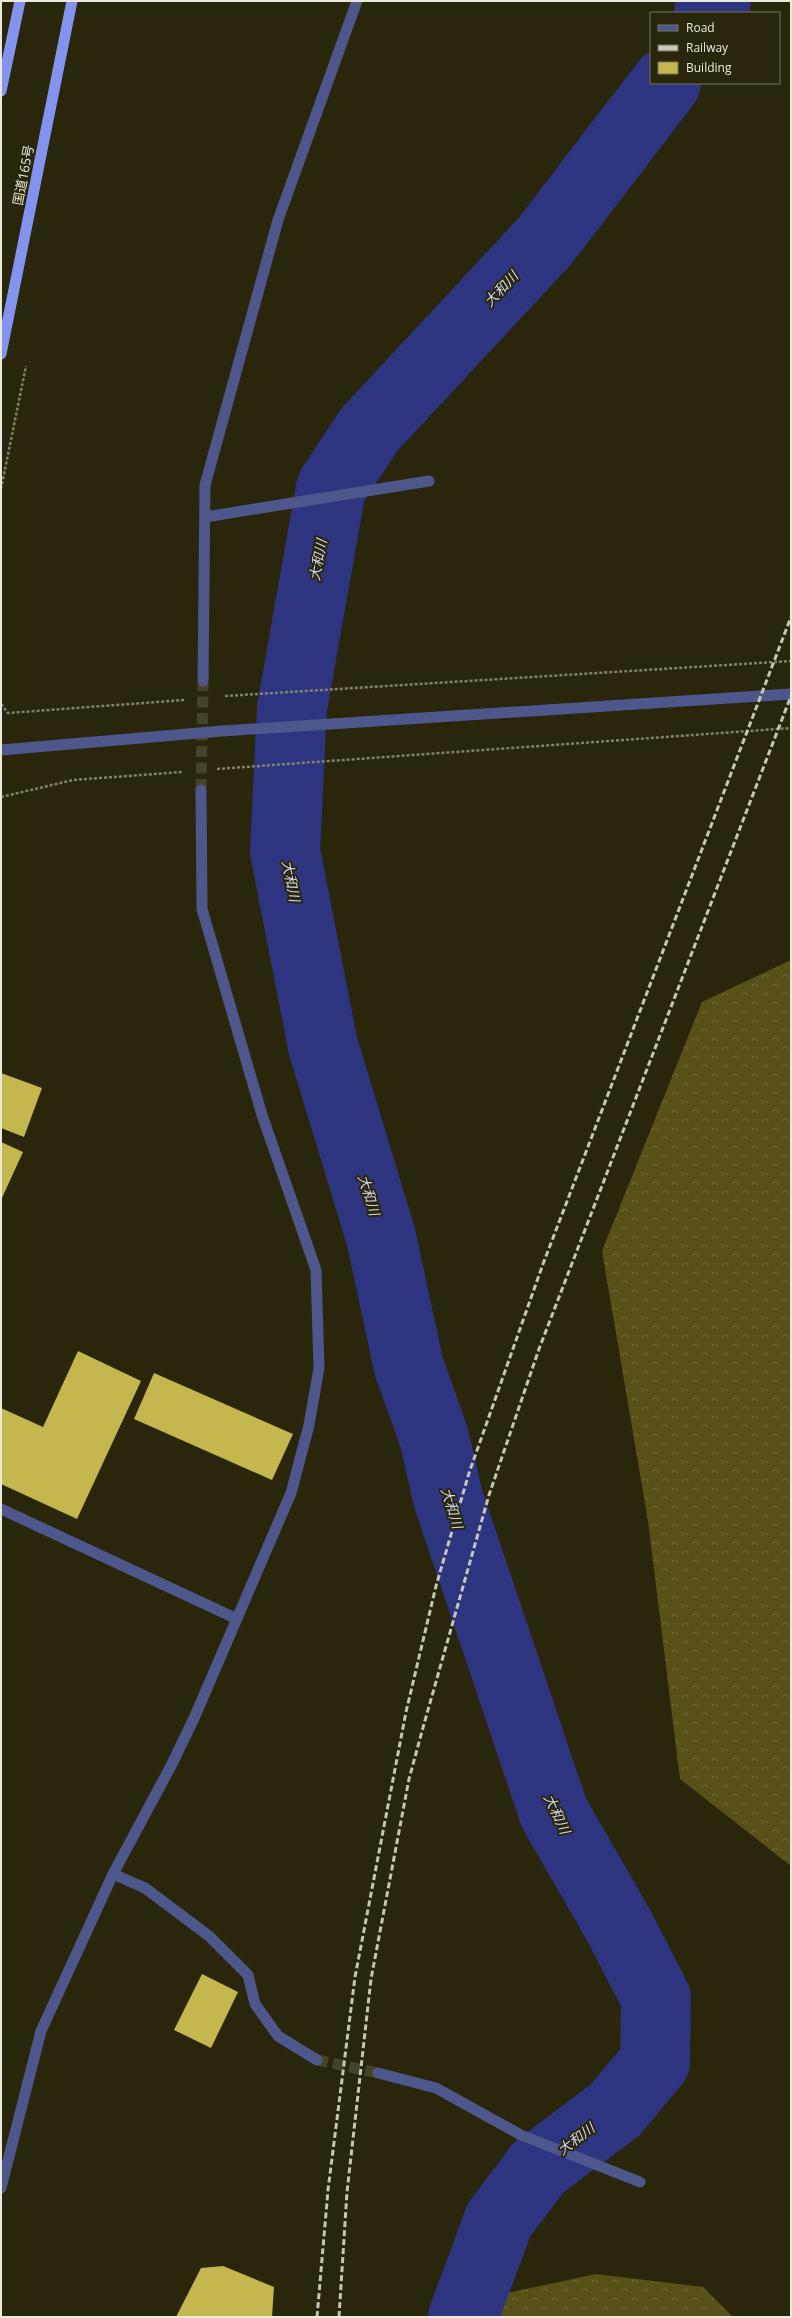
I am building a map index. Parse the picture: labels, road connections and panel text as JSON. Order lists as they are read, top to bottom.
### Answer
{
  "streets": {
    "highway": ["国道165号"]
  },
  "water": ["大和川"],
  "legend": ["Road", "Railway", "Building"]
}
